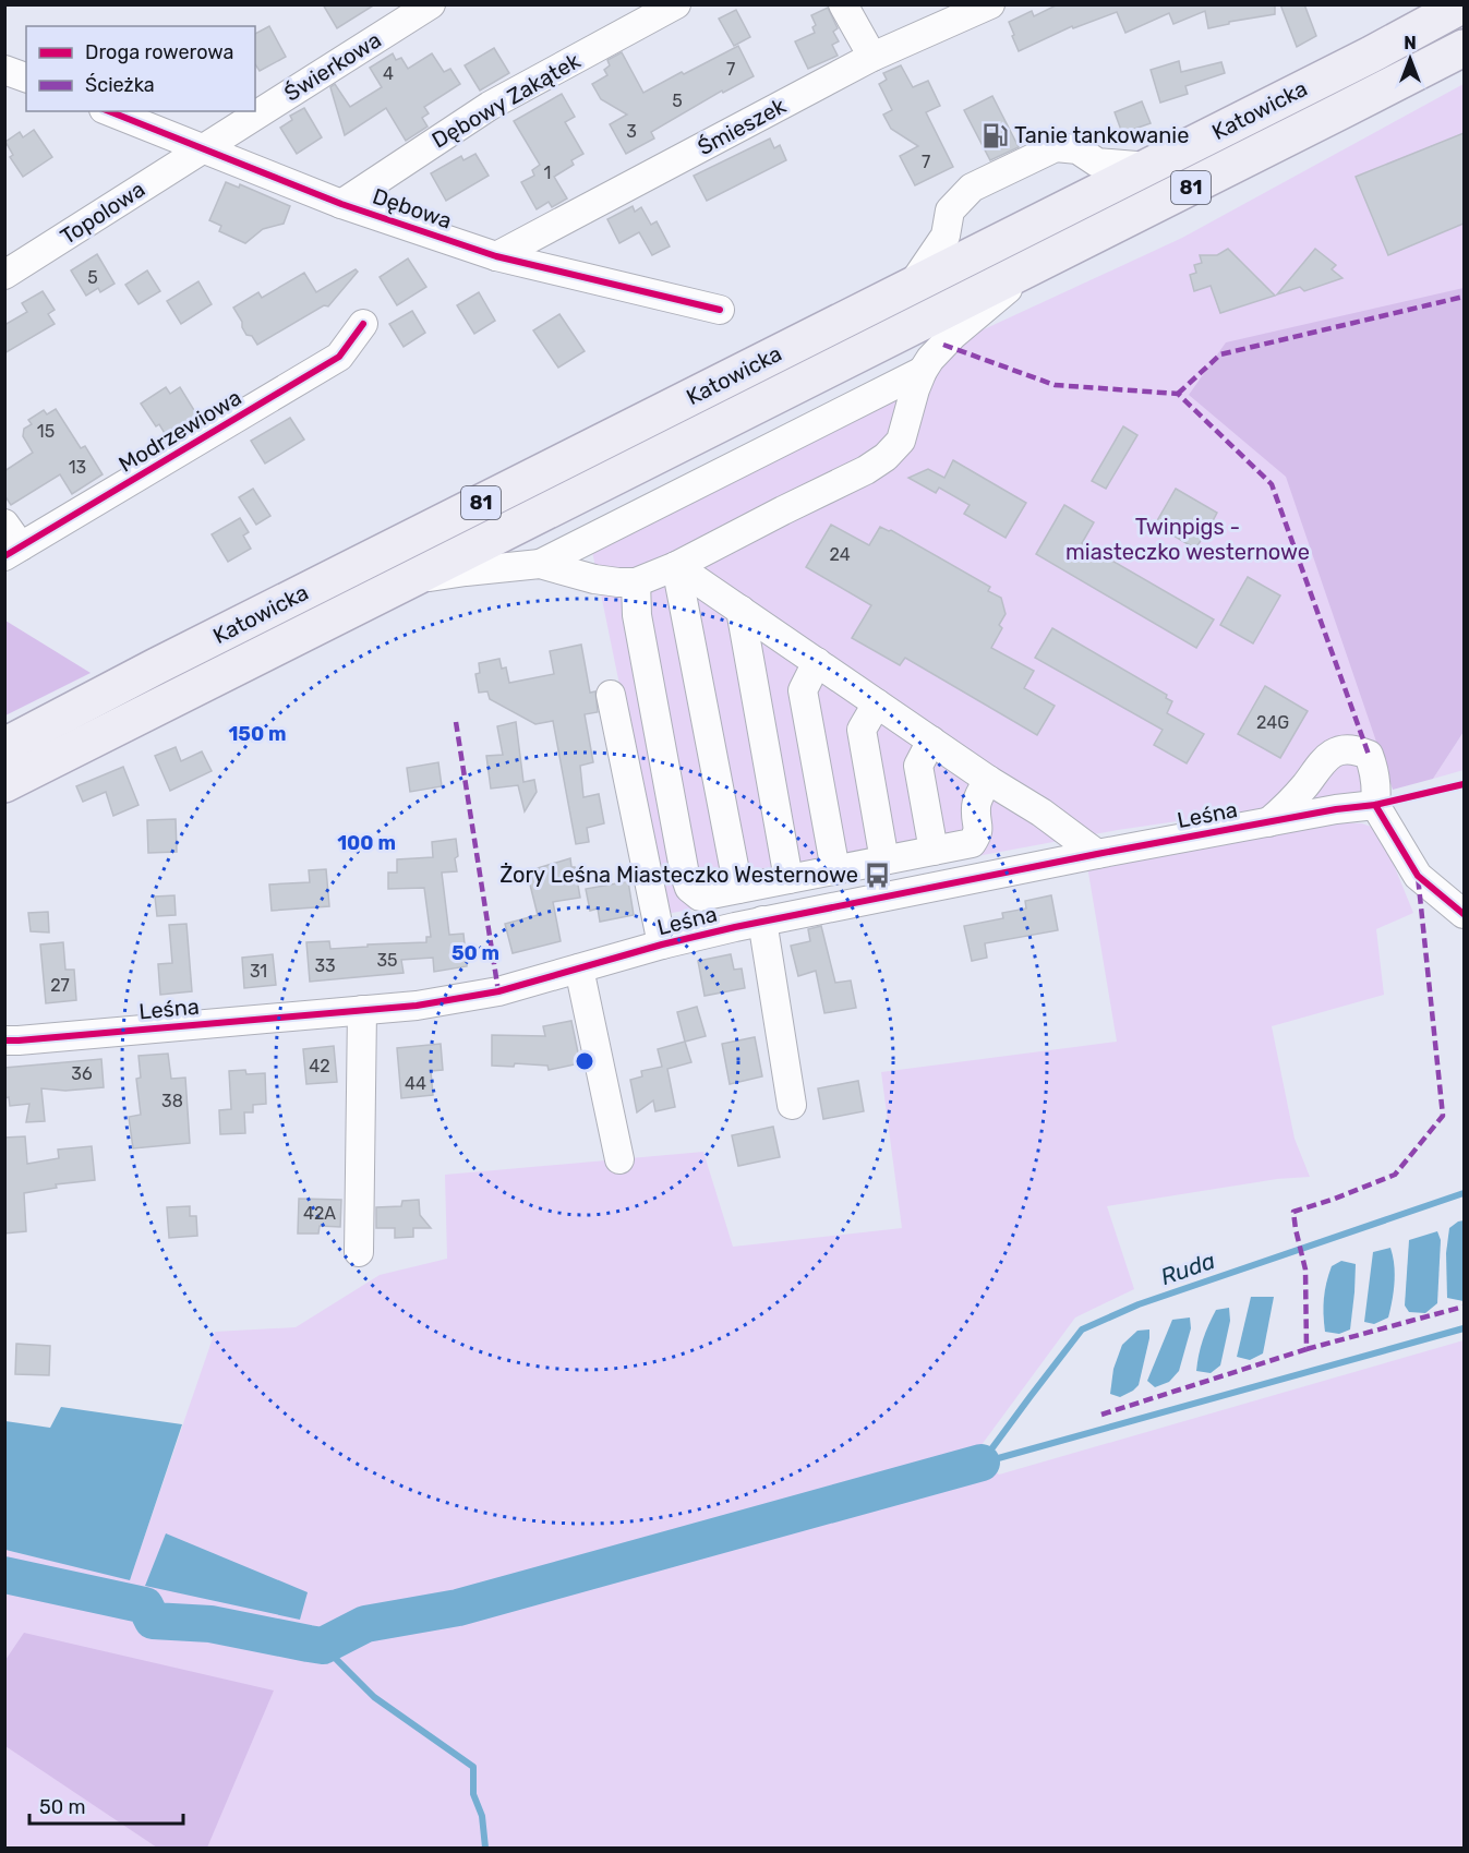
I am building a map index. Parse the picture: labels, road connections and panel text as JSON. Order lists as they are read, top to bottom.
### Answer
{
  "streets": {
    "main road": ["Katowicka", "81"],
    "street": [
      "Świerkowa",
      "Dębowy Zakątek",
      "Śmieszek",
      "Dębowa",
      "Topolowa",
      "Modrzewiowa",
      "Leśna"
    ]
  },
  "crossings": [
    ["Świerkowa", "Dębowa"],
    ["Świerkowa", "Topolowa"],
    ["Dębowy Zakątek", "Dębowa"],
    ["Śmieszek", "Dębowa"],
    ["Dębowa", "Topolowa"]
  ],
  "water": ["Ruda"],
  "parks": ["Twinpigs - miasteczko westernowe"],
  "places": {
    "fuel station": ["Tanie tankowanie"],
    "bus stop": ["Żory Leśna Miasteczko Westernowe"]
  },
  "house_numbers": [
    "7",
    "4",
    "5",
    "3",
    "7",
    "1",
    "5",
    "15",
    "13",
    "24",
    "24G",
    "35",
    "33",
    "31",
    "27",
    "42",
    "36",
    "44",
    "38",
    "42A"
  ],
  "legend": ["Droga rowerowa", "Ścieżka"],
  "scale_bar": "50 m",
  "north": "top",
  "rings": ["150 m", "100 m", "50 m"]
}
